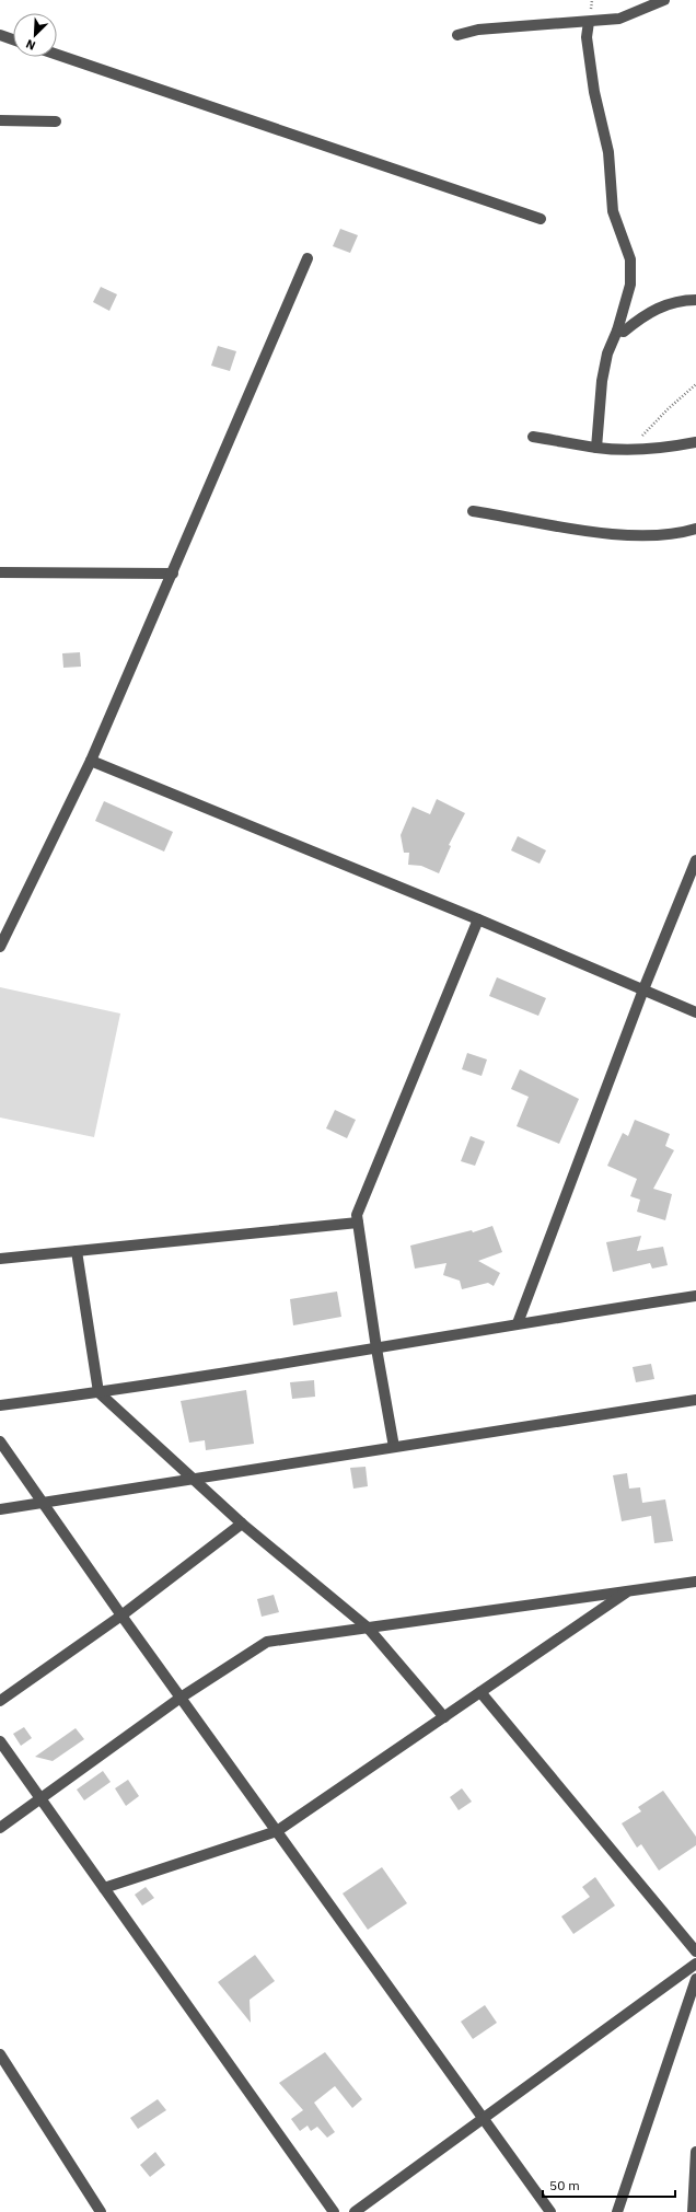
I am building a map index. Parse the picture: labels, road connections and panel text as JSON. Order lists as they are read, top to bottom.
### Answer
{
  "scale_bar": "50 m",
  "north": "bottom left"
}
